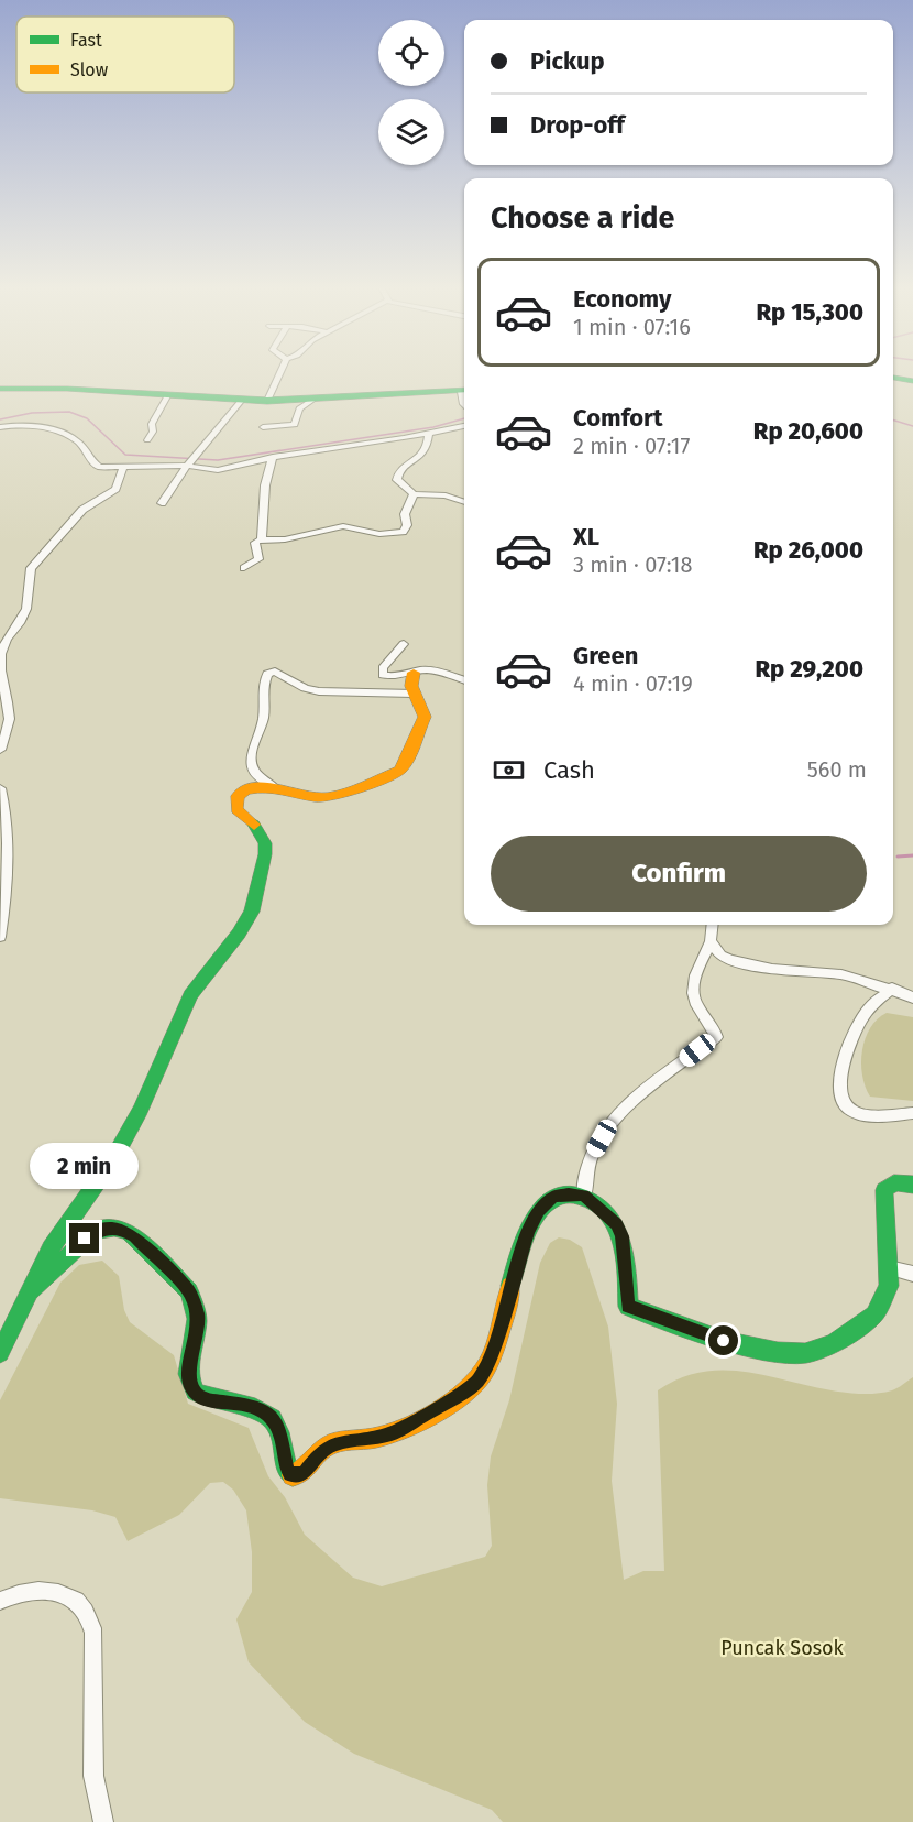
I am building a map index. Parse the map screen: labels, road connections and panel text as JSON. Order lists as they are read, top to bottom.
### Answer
{
  "parks": ["Puncak Sosok"],
  "legend": ["Fast", "Slow"],
  "page": {
    "banner": ["Pickup", "Drop-off"],
    "heading": "Choose a ride",
    "list": [
      {
        "name": "Economy",
        "note": "1 min · 07:16",
        "value": "Rp 15,300"
      },
      {
        "name": "Comfort",
        "note": "2 min · 07:17",
        "value": "Rp 20,600"
      },
      {
        "name": "XL",
        "note": "3 min · 07:18",
        "value": "Rp 26,000"
      },
      {
        "name": "Green",
        "note": "4 min · 07:19",
        "value": "Rp 29,200"
      }
    ],
    "pay": ["Cash", "560 m"],
    "buttons": "Confirm",
    "bubble": "2 min"
  }
}
